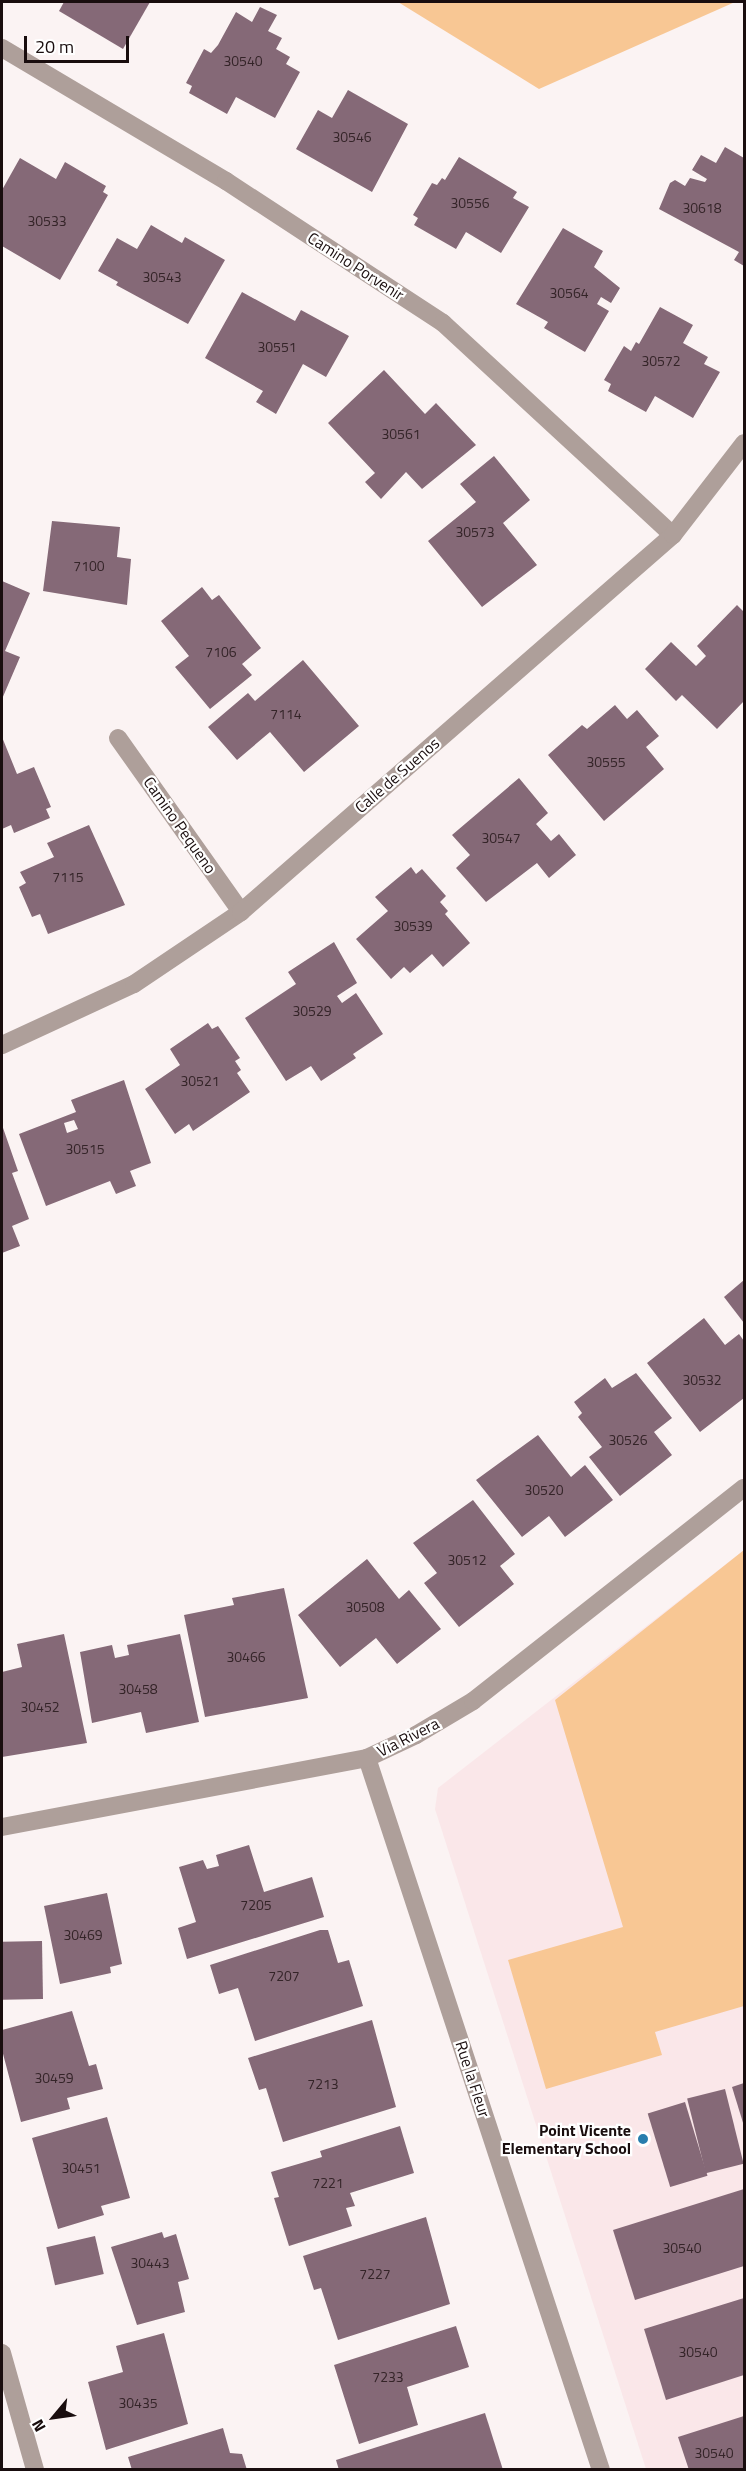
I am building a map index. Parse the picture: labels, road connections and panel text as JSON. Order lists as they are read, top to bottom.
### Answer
{
  "streets": {
    "street": [
      "Camino Porvenir",
      "Calle de Suenos",
      "Camino Pequeno",
      "Via Rivera",
      "Rue la Fleur"
    ]
  },
  "crossings": [
    ["Camino Porvenir", "Calle de Suenos"],
    ["Calle de Suenos", "Camino Pequeno"],
    ["Via Rivera", "Rue la Fleur"]
  ],
  "places": ["Point Vicente Elementary School"],
  "house_numbers": [
    "30540",
    "30546",
    "30556",
    "30618",
    "30533",
    "30543",
    "30564",
    "30551",
    "30572",
    "30561",
    "30573",
    "7100",
    "7106",
    "7114",
    "30555",
    "30547",
    "7115",
    "30539",
    "30529",
    "30521",
    "30515",
    "30532",
    "30526",
    "30520",
    "30512",
    "30508",
    "30466",
    "30458",
    "30452",
    "7205",
    "30469",
    "7207",
    "30459",
    "7213",
    "30451",
    "7221",
    "30540",
    "30443",
    "7227",
    "30540",
    "7233",
    "30435",
    "30540"
  ],
  "scale_bar": "20 m",
  "north": "bottom left"
}
